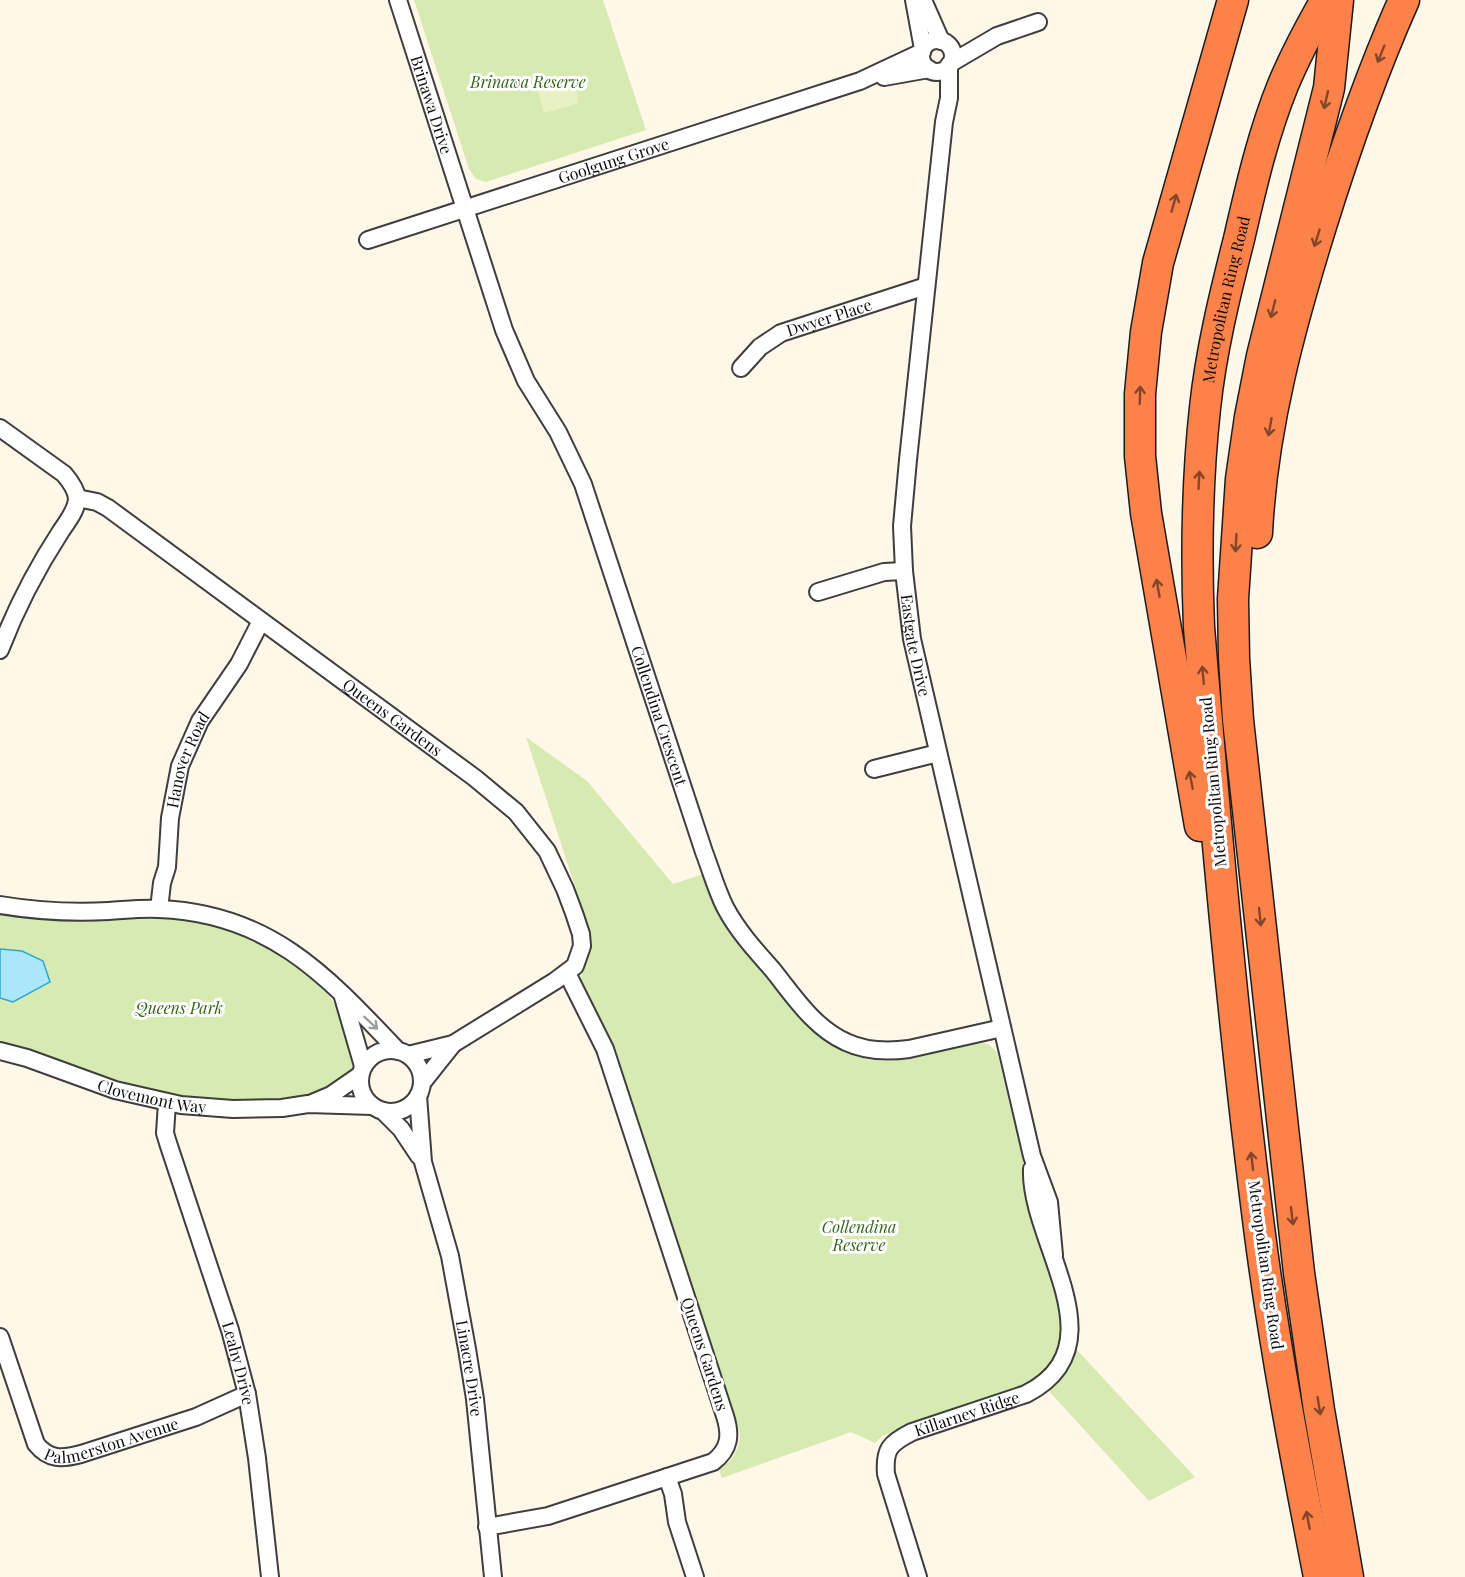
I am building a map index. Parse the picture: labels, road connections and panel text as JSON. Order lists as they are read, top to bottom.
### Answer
{
  "streets": {
    "highway": ["Metropolitan Ring Road"],
    "street": [
      "Brinawa Drive",
      "Goolgung Grove",
      "Dwyer Place",
      "Eastgate Drive",
      "Queens Gardens",
      "Collendina Crescent",
      "Hanover Road",
      "Clovemont Way",
      "Leahy Drive",
      "Linacre Drive",
      "Killarney Ridge",
      "Palmerston Avenue"
    ]
  },
  "crossings": [
    ["Brinawa Drive", "Goolgung Grove"],
    ["Brinawa Drive", "Collendina Crescent"],
    ["Goolgung Grove", "Eastgate Drive"],
    ["Goolgung Grove", "Collendina Crescent"],
    ["Dwyer Place", "Eastgate Drive"],
    ["Eastgate Drive", "Collendina Crescent"],
    ["Eastgate Drive", "Killarney Ridge"],
    ["Queens Gardens", "Hanover Road"],
    ["Queens Gardens", "Linacre Drive"],
    ["Clovemont Way", "Leahy Drive"],
    ["Clovemont Way", "Linacre Drive"],
    ["Leahy Drive", "Palmerston Avenue"]
  ],
  "parks": ["Brinawa Reserve", "Queens Park", "Collendina Reserve"]
}
